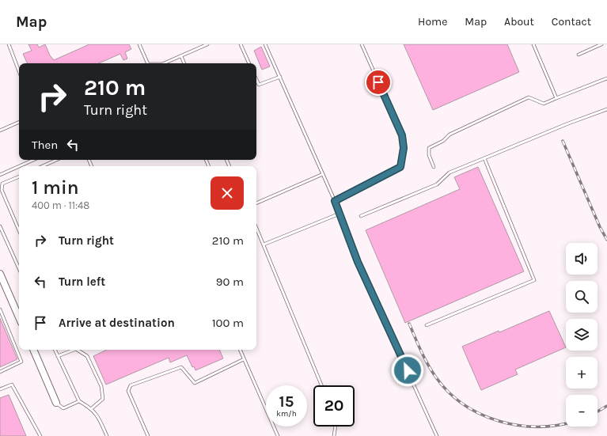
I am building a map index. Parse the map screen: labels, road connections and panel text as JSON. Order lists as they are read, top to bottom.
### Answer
{
  "page": {
    "header": "Map",
    "nav": [
      "Home",
      "Map",
      "About",
      "Contact"
    ],
    "turn": ["210 m", "Turn right"],
    "then": "Then",
    "heading": ["1 min", "400 m · 11:48"],
    "list": [
      {
        "name": "Turn right",
        "value": "210 m"
      },
      {
        "name": "Turn left",
        "value": "90 m"
      },
      {
        "name": "Arrive at destination",
        "value": "100 m"
      }
    ],
    "map_buttons": ["+", "−"],
    "speed": "15 km/h",
    "limit": "20"
  }
}
